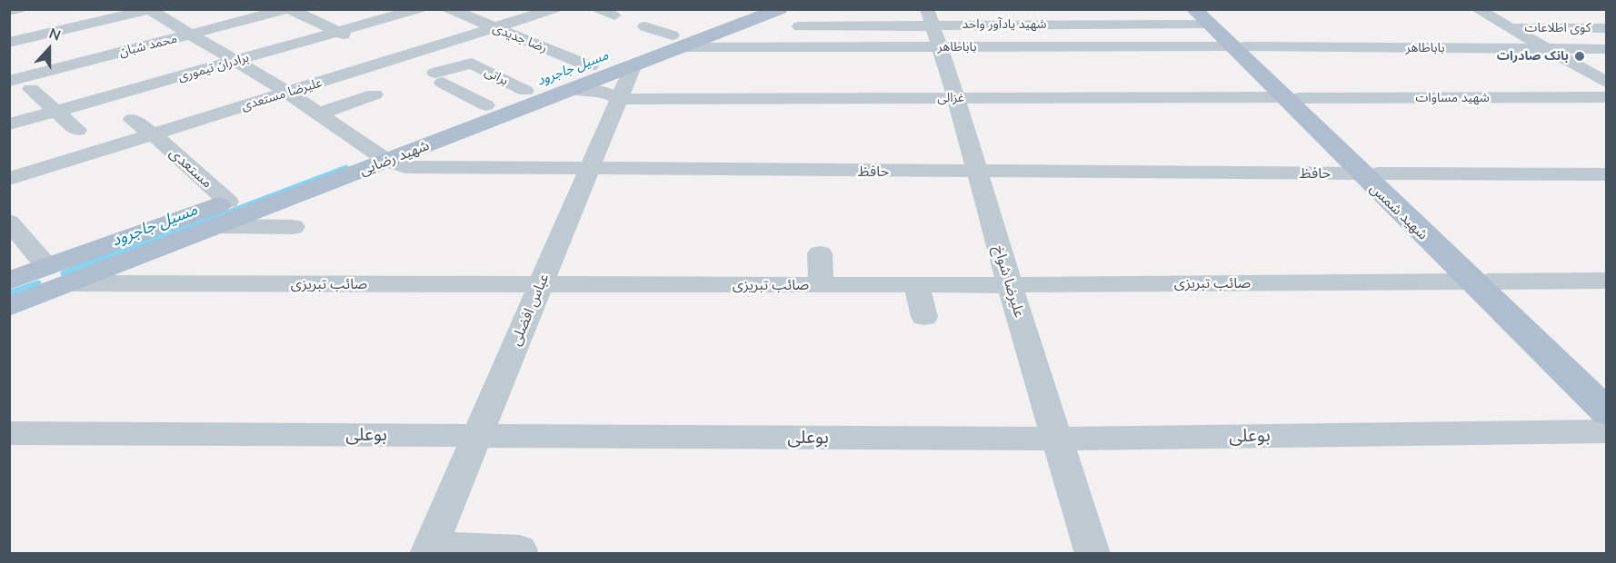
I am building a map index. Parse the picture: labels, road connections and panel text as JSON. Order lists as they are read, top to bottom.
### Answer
{
  "streets": {
    "main road": ["شهید رضایی", "شهید شمس"],
    "street": [
      "شهید یادآور واحد",
      "کوی اطلاعات",
      "رضا جدیدی",
      "محمد شبان",
      "باباطاهر",
      "برادران تیموری",
      "براتی",
      "علیرضا مستعدی",
      "غزالی",
      "شهید مساوات",
      "مستعدی",
      "حافظ",
      "علیرضا شواخ",
      "صائب تبریزی",
      "عباس افضلی",
      "بوعلی"
    ]
  },
  "crossings": [
    ["شهید یادآور واحد", "باباطاهر"],
    ["شهید یادآور واحد", "شهید شمس"],
    ["شهید یادآور واحد", "علیرضا شواخ"],
    ["رضا جدیدی", "علیرضا مستعدی"],
    ["رضا جدیدی", "شهید رضایی"],
    ["باباطاهر", "شهید رضایی"],
    ["باباطاهر", "شهید شمس"],
    ["باباطاهر", "علیرضا شواخ"],
    ["براتی", "شهید رضایی"],
    ["علیرضا مستعدی", "مستعدی"],
    ["غزالی", "شهید مساوات"],
    ["غزالی", "شهید رضایی"],
    ["غزالی", "شهید شمس"],
    ["غزالی", "علیرضا شواخ"],
    ["غزالی", "عباس افضلی"],
    ["شهید مساوات", "شهید شمس"],
    ["شهید رضایی", "مستعدی"],
    ["شهید رضایی", "حافظ"],
    ["شهید رضایی", "صائب تبریزی"],
    ["شهید رضایی", "عباس افضلی"],
    ["حافظ", "شهید شمس"],
    ["حافظ", "علیرضا شواخ"],
    ["حافظ", "عباس افضلی"],
    ["شهید شمس", "صائب تبریزی"],
    ["علیرضا شواخ", "صائب تبریزی"],
    ["علیرضا شواخ", "بوعلی"],
    ["صائب تبریزی", "عباس افضلی"],
    ["عباس افضلی", "بوعلی"]
  ],
  "water": ["مسیل جاجرود"],
  "places": ["بانک صادرات"],
  "north": "top"
}
